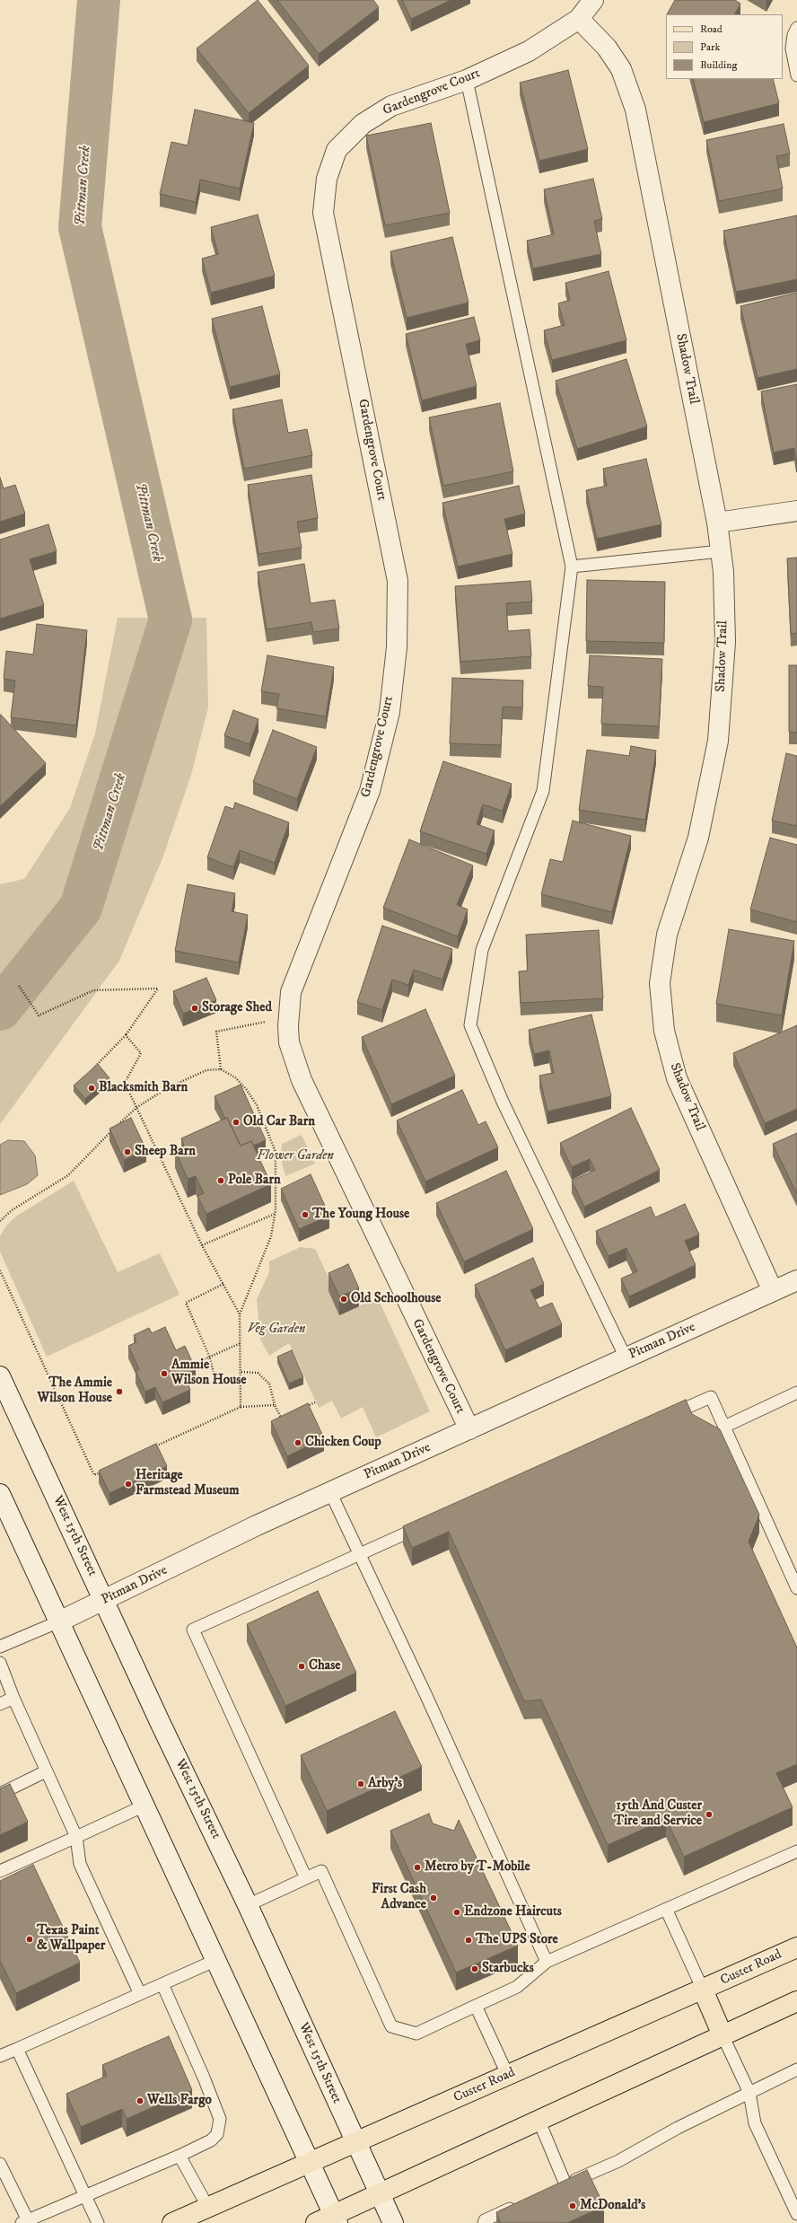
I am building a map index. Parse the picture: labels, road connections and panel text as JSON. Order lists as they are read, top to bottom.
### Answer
{
  "streets": {
    "main road": ["Custer Road"],
    "street": [
      "Gardengrove Court",
      "Shadow Trail",
      "Pitman Drive",
      "West 15th Street"
    ]
  },
  "crossings": [
    ["Gardengrove Court", "Shadow Trail"],
    ["Gardengrove Court", "Pitman Drive"],
    ["Shadow Trail", "Pitman Drive"],
    ["Pitman Drive", "West 15th Street"],
    ["West 15th Street", "Custer Road"]
  ],
  "water": ["Pittman Creek"],
  "parks": ["Flower Garden", "Veg Garden"],
  "places": [
    "Storage Shed",
    "Blacksmith Barn",
    "Old Car Barn",
    "Sheep Barn",
    "Pole Barn",
    "The Young House",
    "Old Schoolhouse",
    "Ammie Wilson House",
    "The Ammie Wilson House",
    "Chicken Coup",
    "Heritage Farmstead Museum",
    "Chase",
    "Arby's",
    "15th And Custer Tire and Service",
    "Metro by T-Mobile",
    "First Cash Advance",
    "Endzone Haircuts",
    "Texas Paint & Wallpaper",
    "The UPS Store",
    "Starbucks",
    "Wells Fargo",
    "McDonald's"
  ],
  "legend": ["Road", "Park", "Building"]
}
